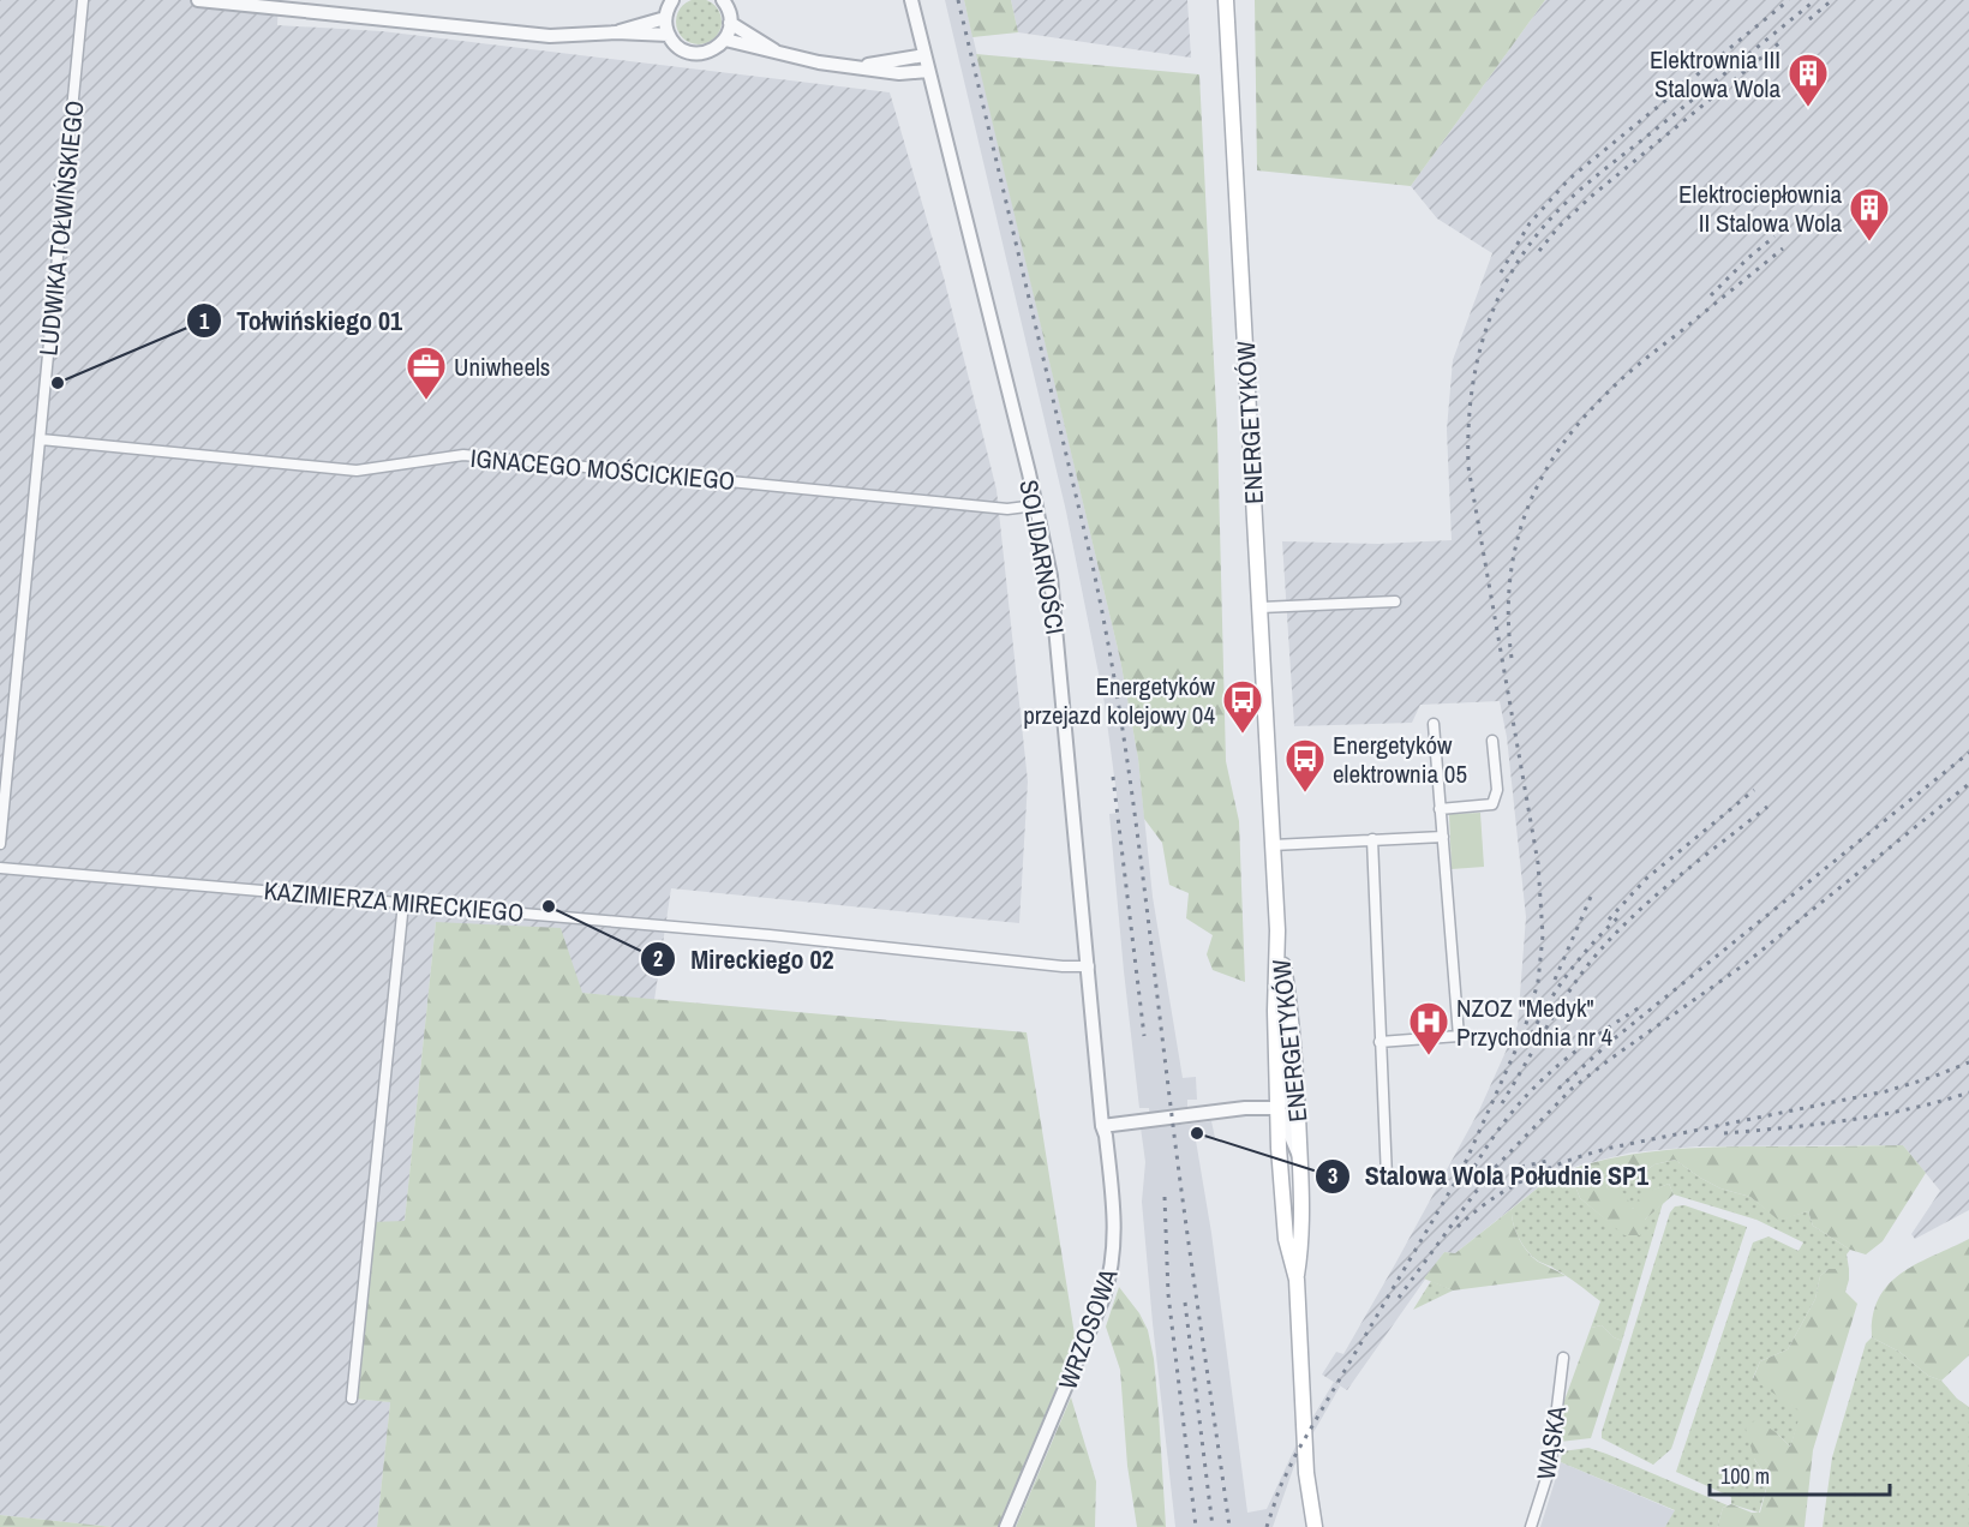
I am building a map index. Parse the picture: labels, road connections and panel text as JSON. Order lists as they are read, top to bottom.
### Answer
{
  "streets": {
    "main road": ["ENERGETYKÓW"],
    "street": [
      "LUDWIKA TOŁWIŃSKIEGO",
      "IGNACEGO MOŚCICKIEGO",
      "SOLIDARNOŚCI",
      "KAZIMIERZA MIRECKIEGO",
      "WRZOSOWA",
      "WĄSKA"
    ]
  },
  "crossings": [
    ["LUDWIKA TOŁWIŃSKIEGO", "IGNACEGO MOŚCICKIEGO"],
    ["IGNACEGO MOŚCICKIEGO", "SOLIDARNOŚCI"],
    ["SOLIDARNOŚCI", "KAZIMIERZA MIRECKIEGO"],
    ["SOLIDARNOŚCI", "WRZOSOWA"]
  ],
  "places": {
    "building": ["Elektrownia III Stalowa Wola", "Elektrociepłownia II Stalowa Wola"],
    "other": ["Tołwińskiego 01", "Mireckiego 02", "Stalowa Wola Południe SP1"],
    "office": ["Uniwheels"],
    "bus stop": ["Energetyków przejazd kolejowy 04", "Energetyków elektrownia 05"],
    "hospital": ["NZOZ \"Medyk\" Przychodnia nr 4"]
  },
  "scale_bar": "100 m"
}
